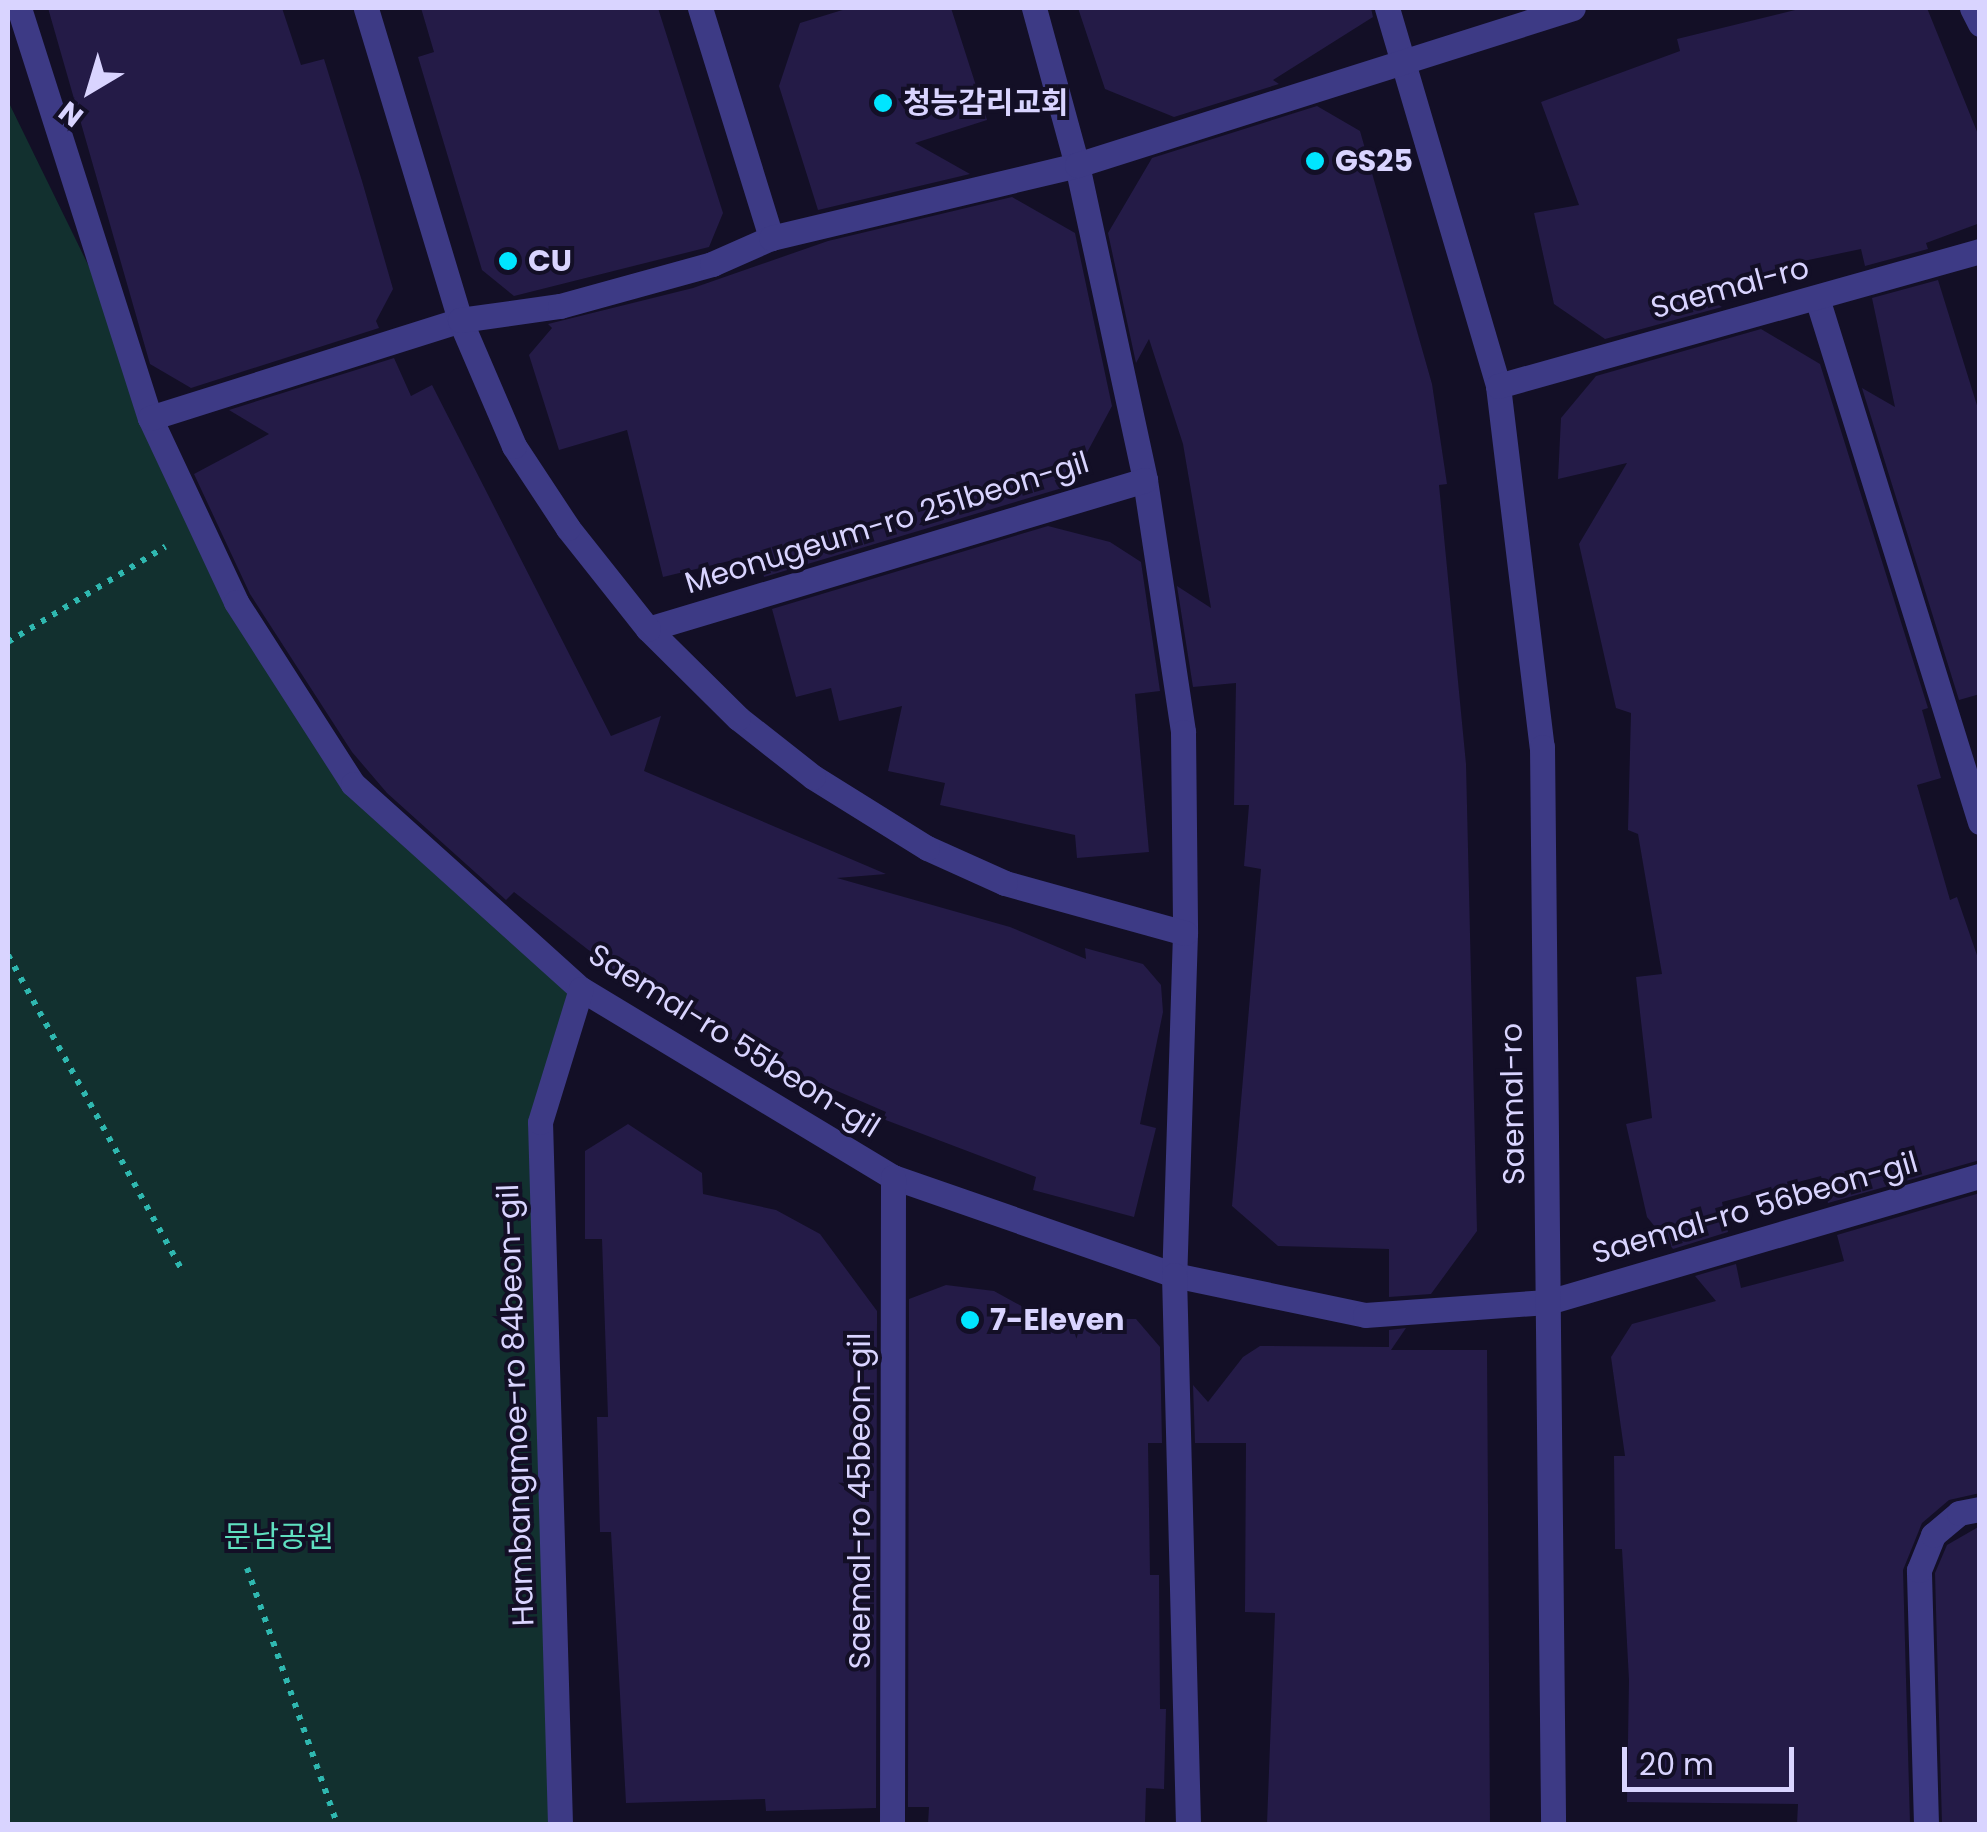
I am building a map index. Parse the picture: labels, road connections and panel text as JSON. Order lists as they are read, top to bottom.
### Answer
{
  "streets": {
    "street": [
      "Saemal-ro",
      "Meonugeum-ro 251beon-gil",
      "Saemal-ro 55beon-gil",
      "Saemal-ro 56beon-gil",
      "Hambangmoe-ro 84beon-gil",
      "Saemal-ro 45beon-gil"
    ]
  },
  "crossings": [
    ["Saemal-ro", "Saemal-ro 55beon-gil"],
    ["Saemal-ro", "Saemal-ro 56beon-gil"],
    ["Saemal-ro 55beon-gil", "Saemal-ro 56beon-gil"],
    ["Saemal-ro 55beon-gil", "Hambangmoe-ro 84beon-gil"],
    ["Saemal-ro 55beon-gil", "Saemal-ro 45beon-gil"]
  ],
  "parks": ["문남공원"],
  "places": [
    "청능감리교회",
    "GS25",
    "CU",
    "7-Eleven"
  ],
  "scale_bar": "20 m",
  "north": "bottom left"
}
